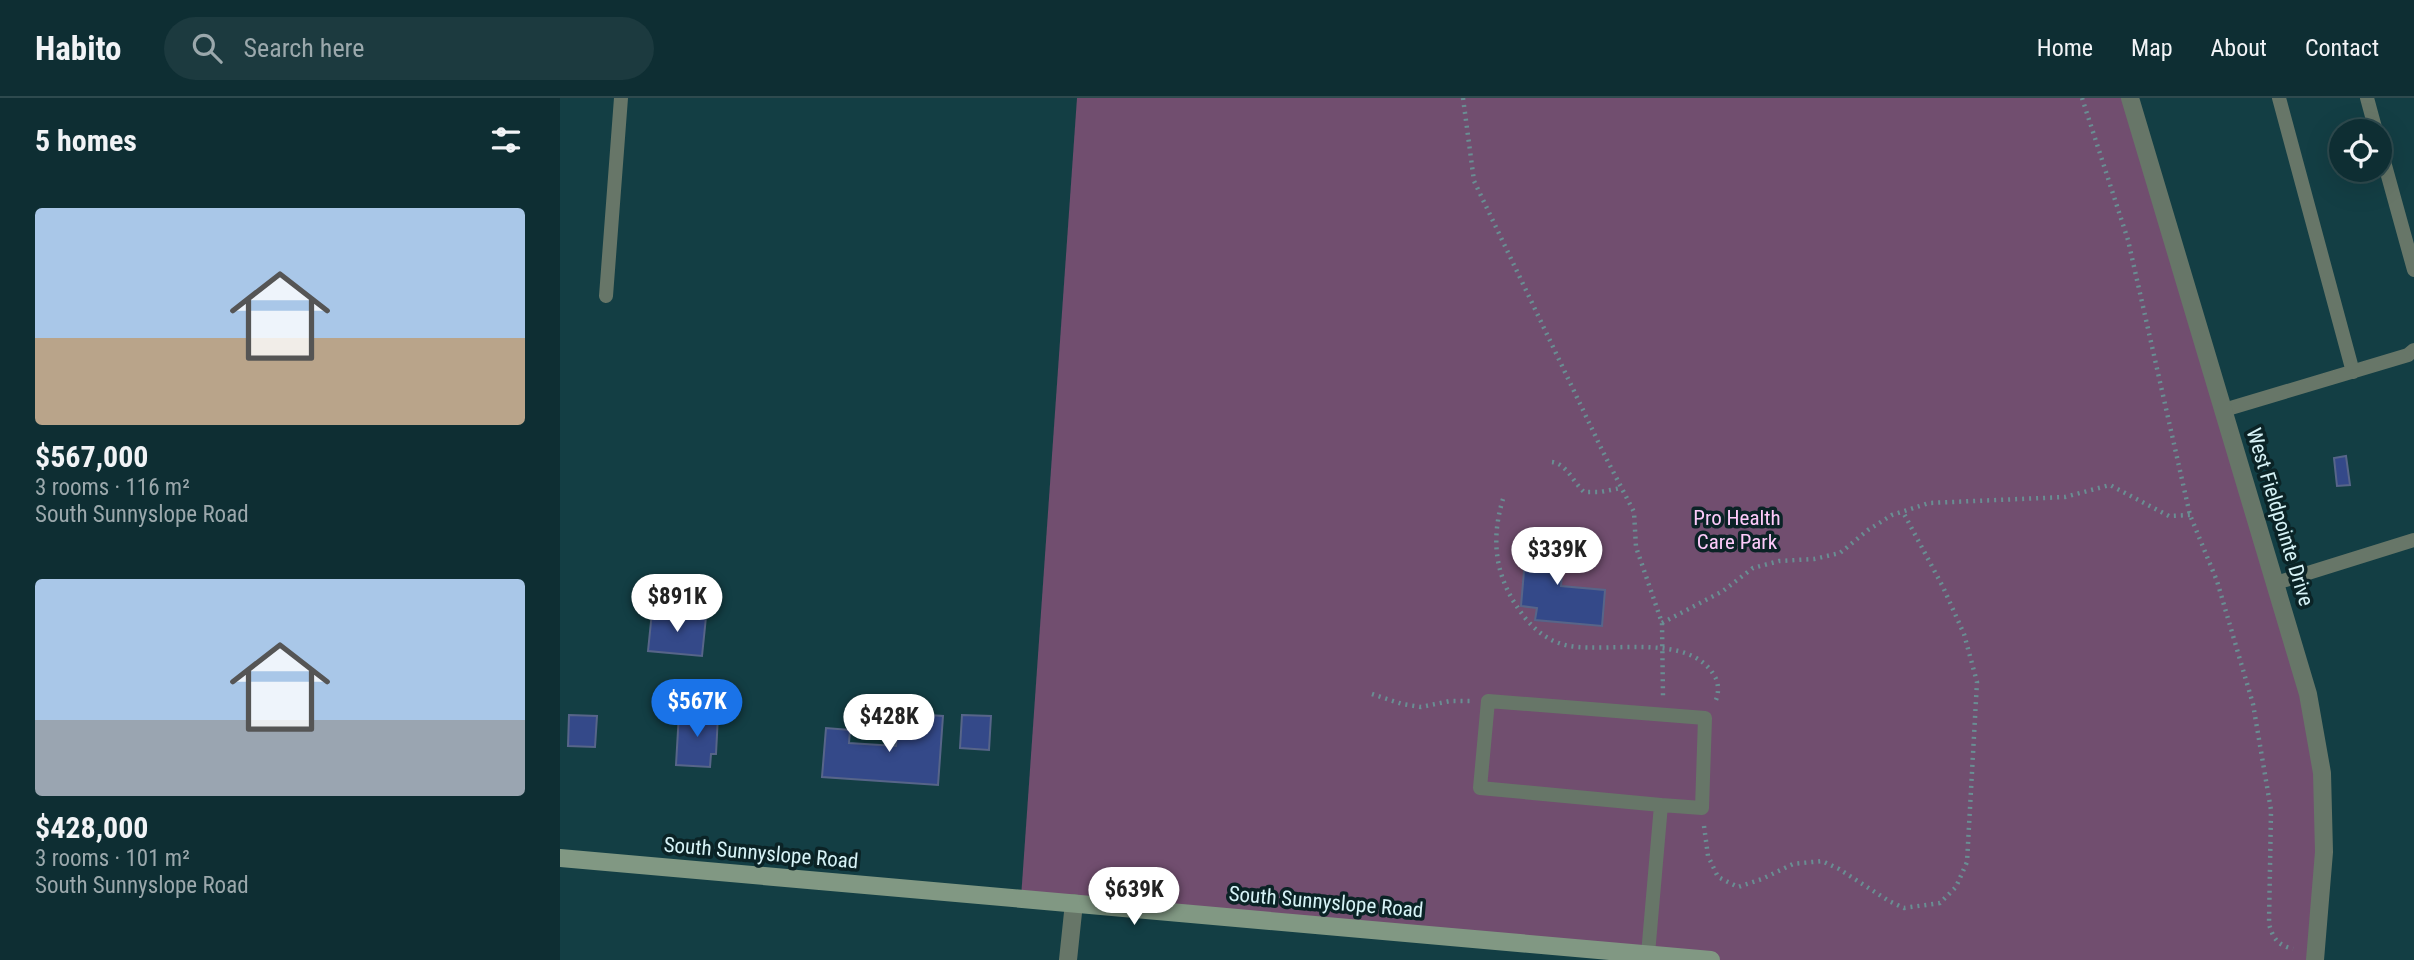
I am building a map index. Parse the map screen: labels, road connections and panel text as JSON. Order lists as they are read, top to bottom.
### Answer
{
  "streets": {
    "street": ["West Fieldpointe Drive", "South Sunnyslope Road"]
  },
  "parks": ["Pro Health Care Park"],
  "page": {
    "header": "Habito",
    "search": "Search here",
    "nav": [
      "Home",
      "Map",
      "About",
      "Contact"
    ],
    "heading": "5 homes",
    "list": [
      {
        "name": "$567,000",
        "note": "3 rooms · 116 m² · South Sunnyslope Road"
      },
      {
        "name": "$428,000",
        "note": "3 rooms · 101 m² · South Sunnyslope Road"
      }
    ],
    "price": [
      "$339K",
      "$891K",
      "$567K",
      "$428K",
      "$639K"
    ]
  }
}
